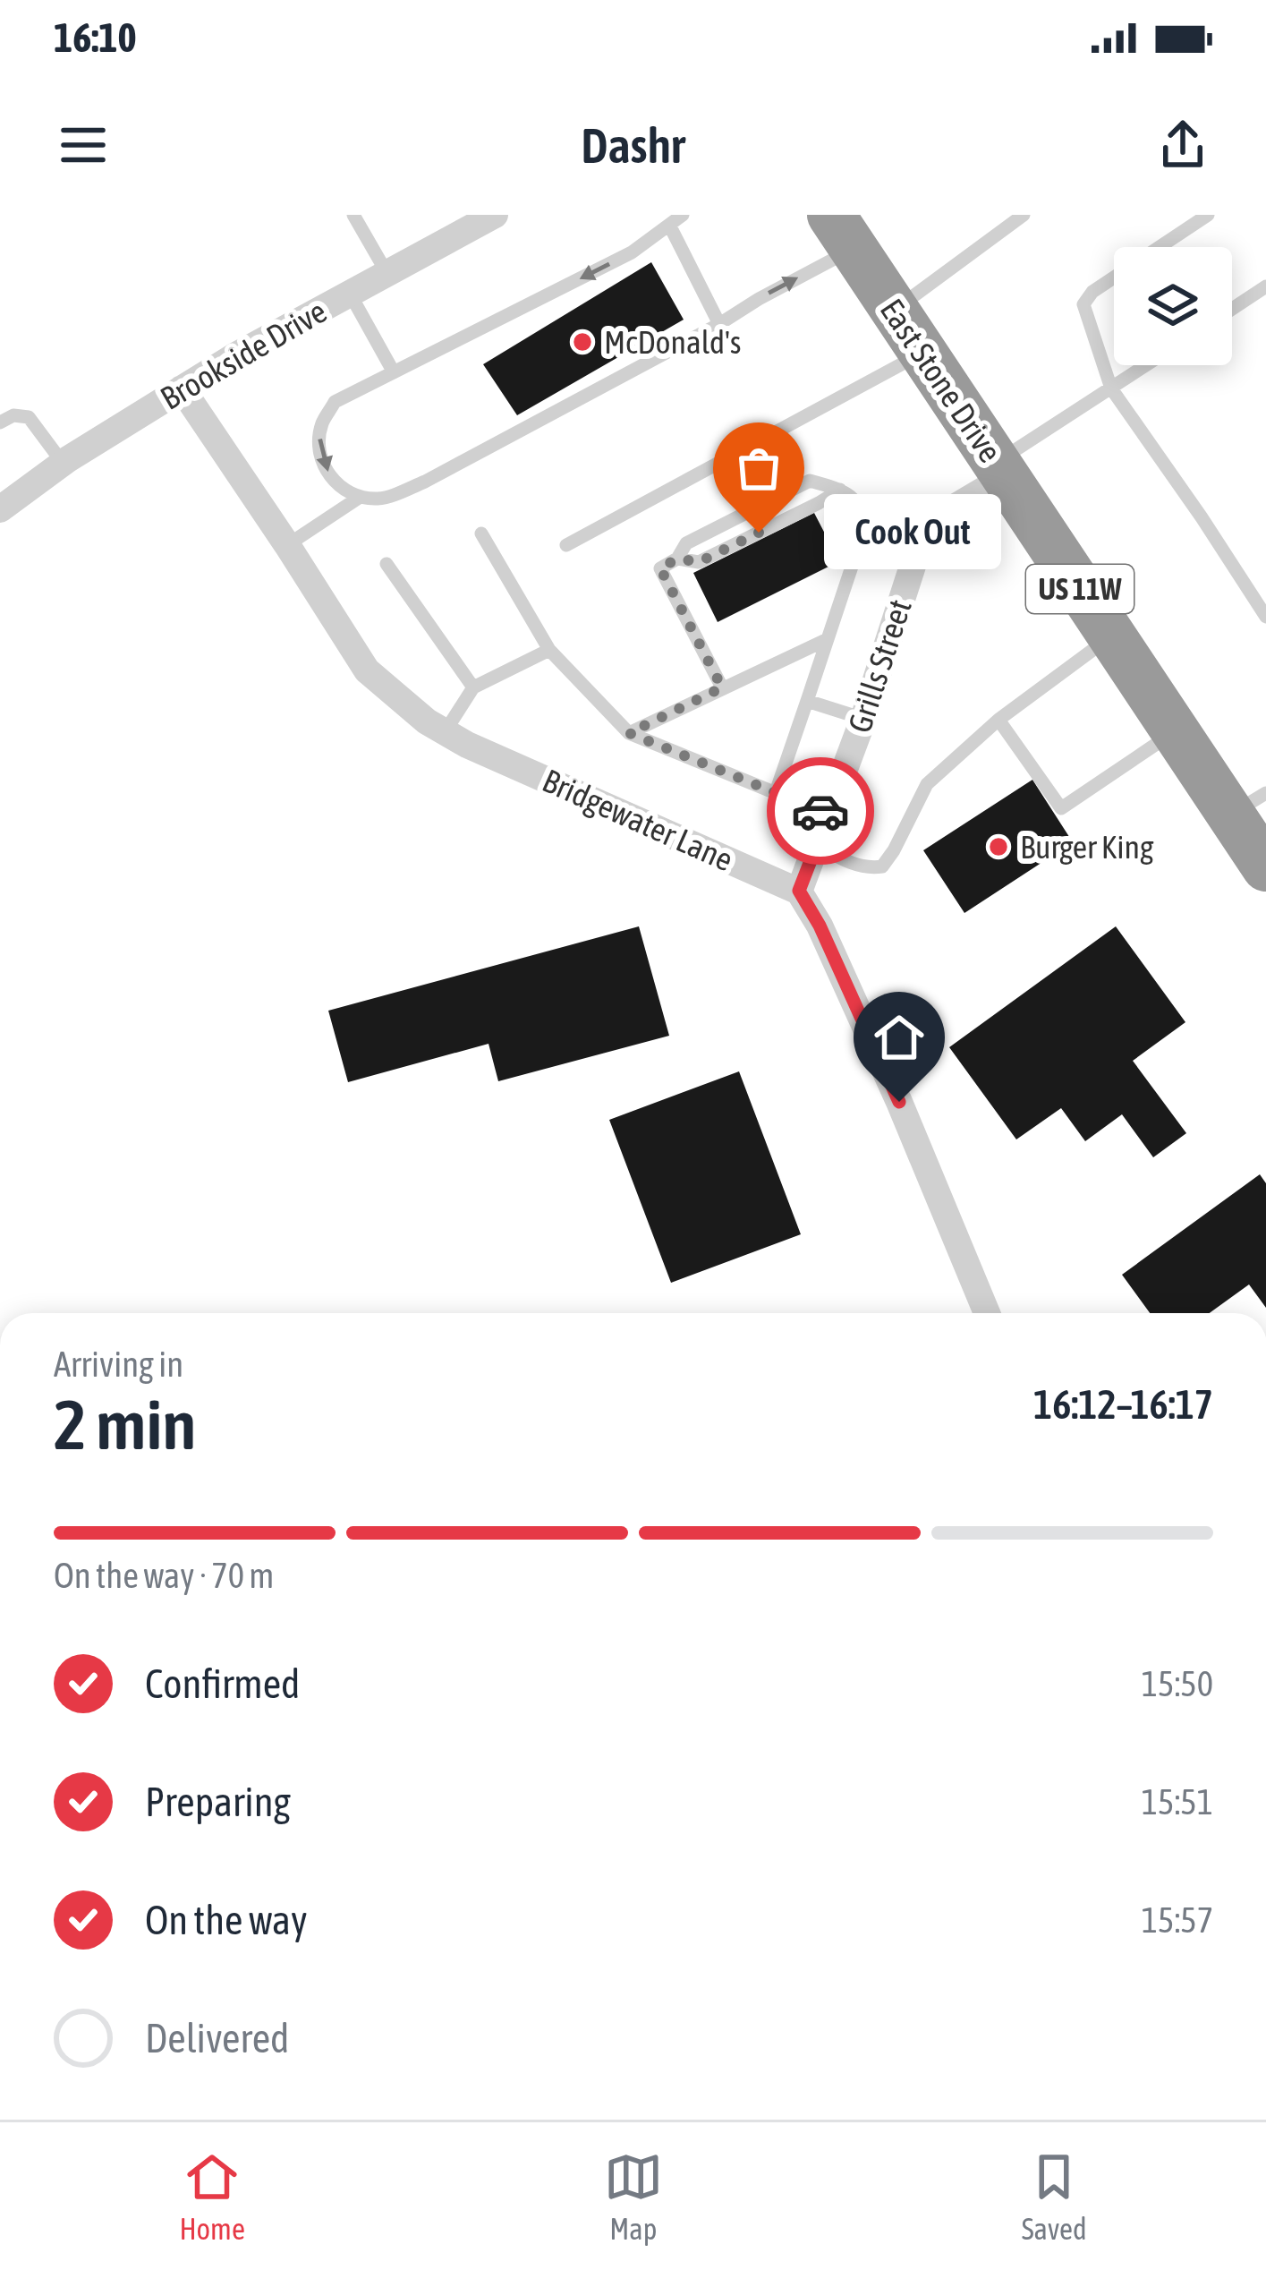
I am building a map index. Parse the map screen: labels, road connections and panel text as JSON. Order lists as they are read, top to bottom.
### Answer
{
  "streets": {
    "highway": ["East Stone Drive", "US 11W"],
    "street": ["Brookside Drive", "Grills Street", "Bridgewater Lane"]
  },
  "crossings": [
    ["Brookside Drive", "Bridgewater Lane"],
    ["East Stone Drive", "Grills Street"],
    ["Grills Street", "Bridgewater Lane"]
  ],
  "places": ["McDonald's", "Cook Out", "Burger King"],
  "page": {
    "status": "16:10",
    "header": "Dashr",
    "bubble": "Cook Out",
    "heading": ["2 min", "Arriving in", "16:12–16:17"],
    "bar": "On the way · 70 m",
    "list": [
      ["Confirmed", "15:50"],
      ["Preparing", "15:51"],
      ["On the way", "15:57"],
      "Delivered"
    ],
    "tabs": ["Home", "Map", "Saved"]
  }
}
